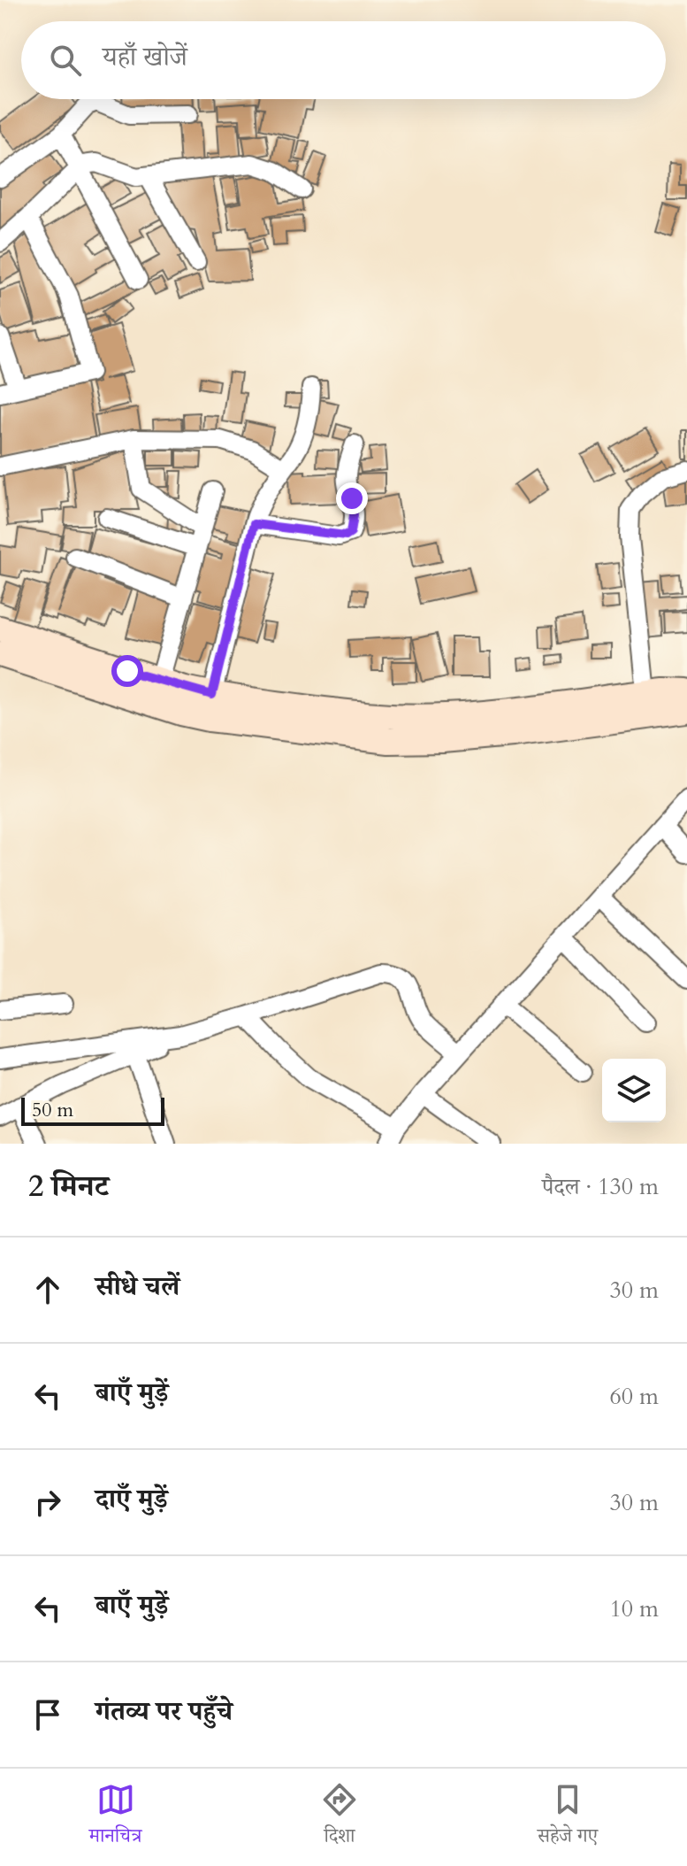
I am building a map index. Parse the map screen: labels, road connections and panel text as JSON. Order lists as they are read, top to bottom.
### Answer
{
  "scale_bar": "50 m",
  "page": {
    "search": "यहाँ खोजें",
    "scale": "50 m",
    "heading": ["2 मिनट", "पैदल · 130 m"],
    "list": [
      ["सीधे चलें", "30 m"],
      ["बाएँ मुड़ें", "60 m"],
      ["दाएँ मुड़ें", "30 m"],
      ["बाएँ मुड़ें", "10 m"],
      "गंतव्य पर पहुँचे"
    ],
    "nav": ["मानचित्र", "दिशा", "सहेजे गए"]
  }
}
